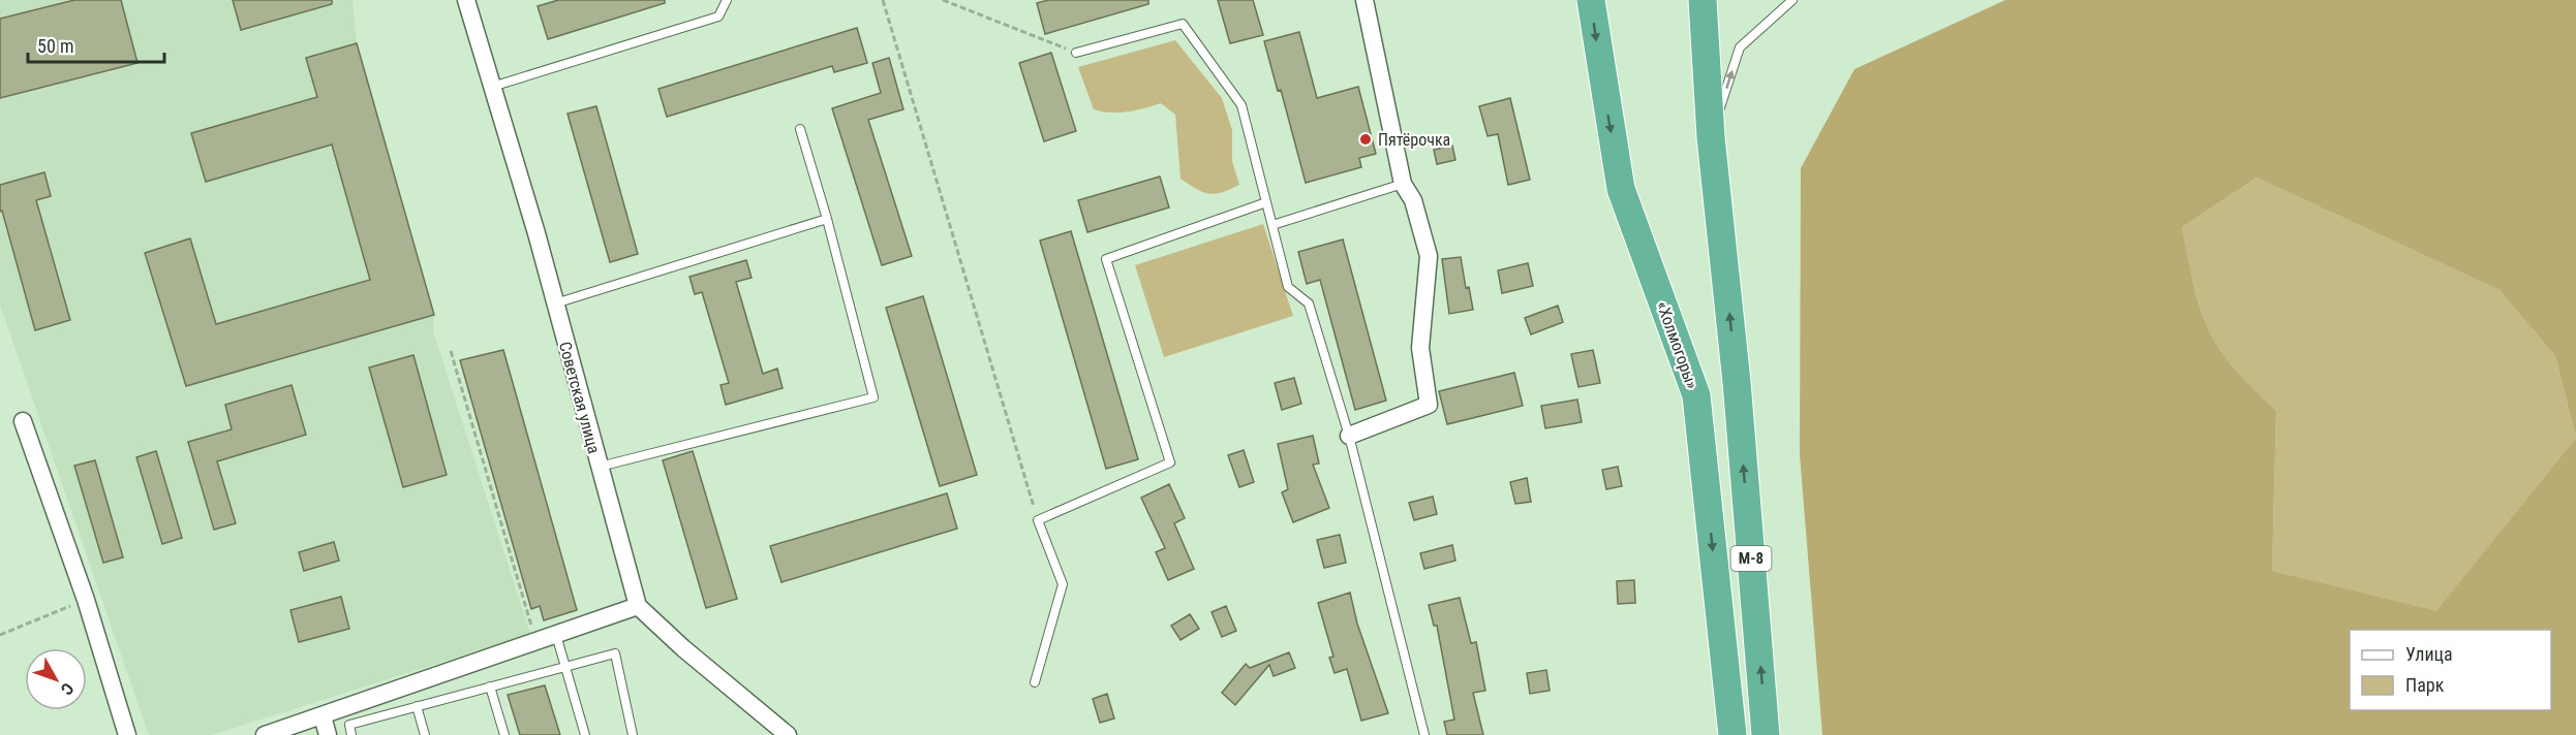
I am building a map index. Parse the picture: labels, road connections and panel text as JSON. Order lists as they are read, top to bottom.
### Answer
{
  "streets": {
    "highway": ["«Холмогоры»", "М-8"],
    "street": ["Советская улица"]
  },
  "places": ["Пятёрочка"],
  "legend": ["Улица", "Парк"],
  "scale_bar": "50 m",
  "north": "bottom right"
}
